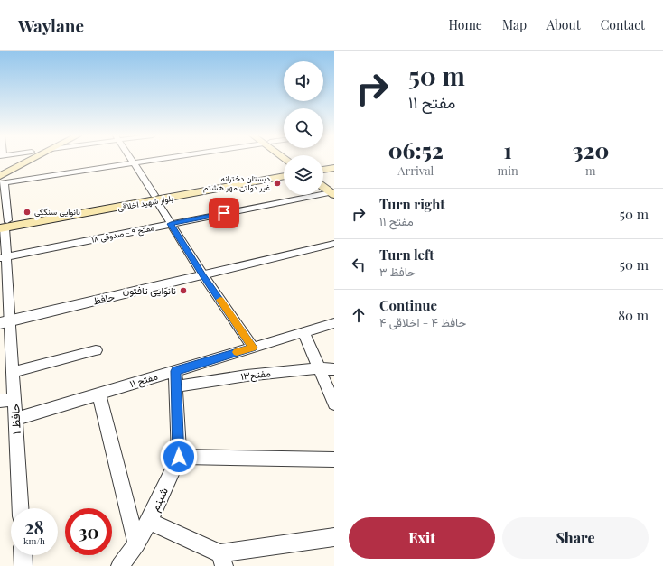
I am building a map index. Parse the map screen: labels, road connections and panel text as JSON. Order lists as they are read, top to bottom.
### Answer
{
  "streets": {
    "main road": ["بلوار شهید اخلاقی"],
    "street": [
      "مفتح ۹ - صدوقی ۱۸",
      "حافظ",
      "مفتح۱۳",
      "مفتح ۱۱",
      "حافظ ۱",
      "شبنم"
    ]
  },
  "crossings": [
    ["بلوار شهید اخلاقی", "حافظ ۱"],
    ["مفتح ۹ - صدوقی ۱۸", "حافظ ۱"],
    ["حافظ", "حافظ ۱"],
    ["مفتح۱۳", "شبنم"],
    ["مفتح ۱۱", "حافظ ۱"],
    ["مفتح ۱۱", "شبنم"]
  ],
  "places": ["دبستان دخترانه غیر دولتی مهر هشتم", "نانوایی سنگکیِ", "نانوایی تافتون"],
  "page": {
    "header": "Waylane",
    "nav": [
      "Home",
      "Map",
      "About",
      "Contact"
    ],
    "turn": ["50 m", "مفتح ۱۱"],
    "eta": [
      "06:52",
      "Arrival",
      "1",
      "min",
      "320",
      "m"
    ],
    "list": [
      {
        "name": "Turn right",
        "note": "مفتح ۱۱",
        "value": "50 m"
      },
      {
        "name": "Turn left",
        "note": "حافظ ۳",
        "value": "50 m"
      },
      {
        "name": "Continue",
        "note": "حافظ ۴ - اخلاقی ۴",
        "value": "80 m"
      }
    ],
    "speed": "28 km/h",
    "limit": "30",
    "buttons": ["Exit", "Share"]
  }
}
